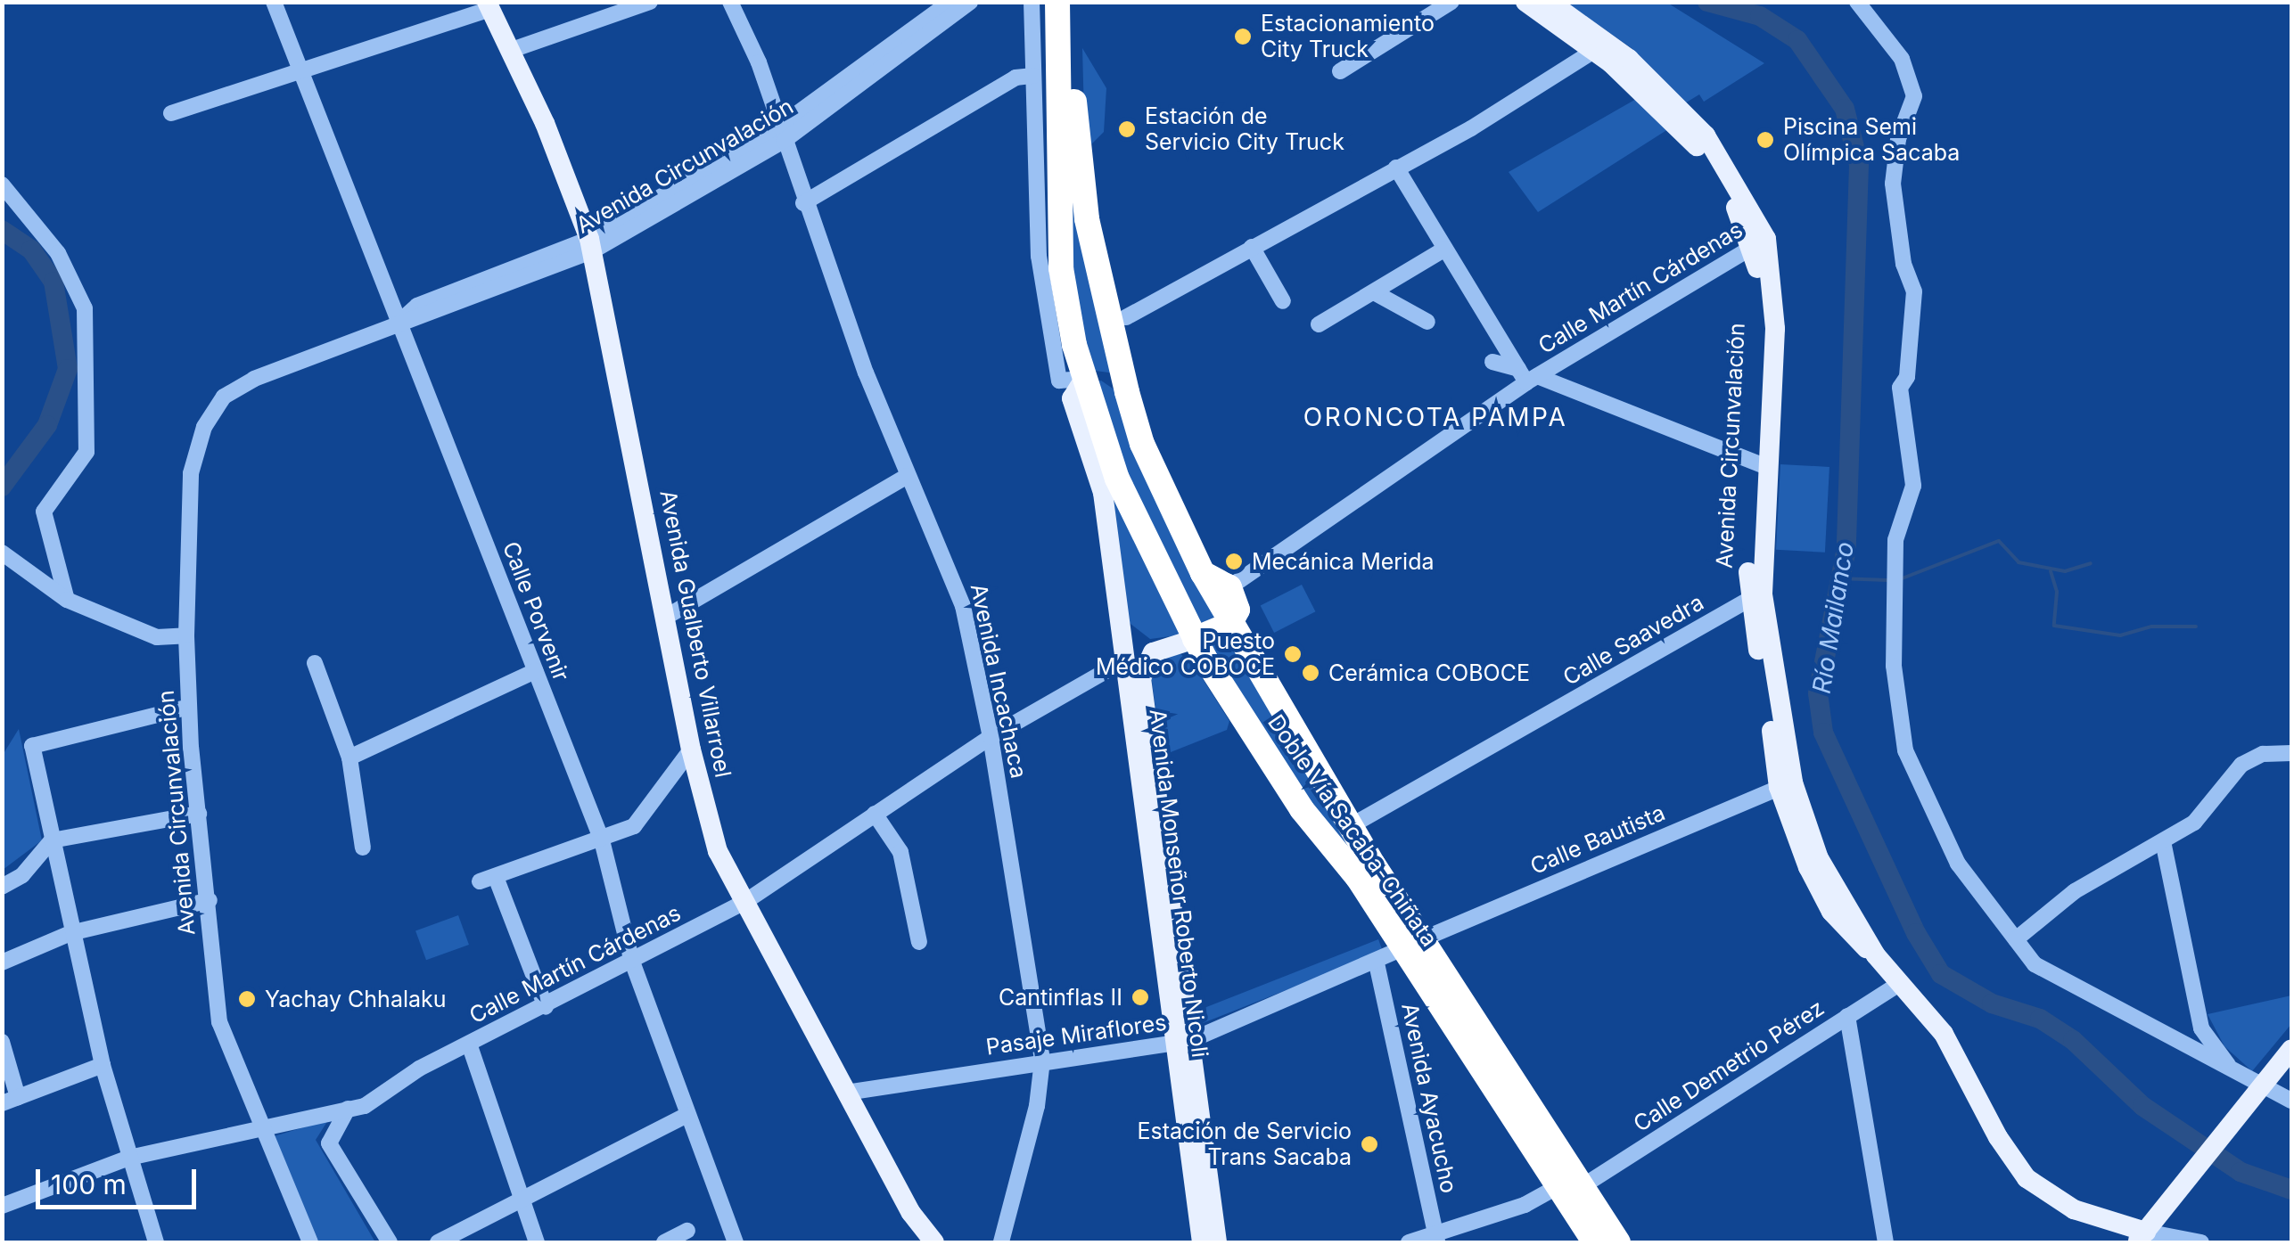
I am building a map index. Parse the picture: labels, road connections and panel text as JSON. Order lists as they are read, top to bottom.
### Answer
{
  "streets": {
    "highway": ["Doble Vía Sacaba-Chiñata"],
    "main road": ["Avenida Circunvalación", "Avenida Gualberto Villarroel", "Avenida Monseñor Roberto Nicoli"],
    "street": [
      "Calle Martín Cárdenas",
      "Calle Porvenir",
      "Calle Saavedra",
      "Avenida Incachaca",
      "Calle Bautista",
      "Pasaje Miraflores",
      "Calle Demetrio Pérez",
      "Avenida Ayacucho"
    ]
  },
  "crossings": [
    ["Avenida Circunvalación", "Calle Martín Cárdenas"],
    ["Avenida Circunvalación", "Calle Porvenir"],
    ["Avenida Circunvalación", "Avenida Gualberto Villarroel"],
    ["Avenida Circunvalación", "Calle Saavedra"],
    ["Avenida Circunvalación", "Avenida Incachaca"],
    ["Avenida Circunvalación", "Calle Bautista"],
    ["Avenida Circunvalación", "Calle Demetrio Pérez"],
    ["Calle Martín Cárdenas", "Calle Porvenir"],
    ["Calle Martín Cárdenas", "Avenida Gualberto Villarroel"],
    ["Calle Martín Cárdenas", "Avenida Incachaca"],
    ["Calle Martín Cárdenas", "Avenida Monseñor Roberto Nicoli"],
    ["Avenida Gualberto Villarroel", "Pasaje Miraflores"],
    ["Calle Saavedra", "Doble Vía Sacaba-Chiñata"],
    ["Avenida Incachaca", "Pasaje Miraflores"],
    ["Doble Vía Sacaba-Chiñata", "Calle Bautista"],
    ["Doble Vía Sacaba-Chiñata", "Avenida Monseñor Roberto Nicoli"],
    ["Doble Vía Sacaba-Chiñata", "Pasaje Miraflores"],
    ["Doble Vía Sacaba-Chiñata", "Calle Demetrio Pérez"],
    ["Calle Bautista", "Pasaje Miraflores"],
    ["Avenida Monseñor Roberto Nicoli", "Pasaje Miraflores"],
    ["Pasaje Miraflores", "Avenida Ayacucho"],
    ["Calle Demetrio Pérez", "Avenida Ayacucho"]
  ],
  "districts": ["ORONCOTA PAMPA"],
  "water": ["Río Mailanco"],
  "places": [
    "Estacionamiento City Truck",
    "Estación de Servicio City Truck",
    "Piscina Semi Olímpica Sacaba",
    "Mecánica Merida",
    "Puesto Médico COBOCE",
    "Cerámica COBOCE",
    "Cantinflas II",
    "Yachay Chhalaku",
    "Estación de Servicio Trans Sacaba"
  ],
  "scale_bar": "100 m"
}
